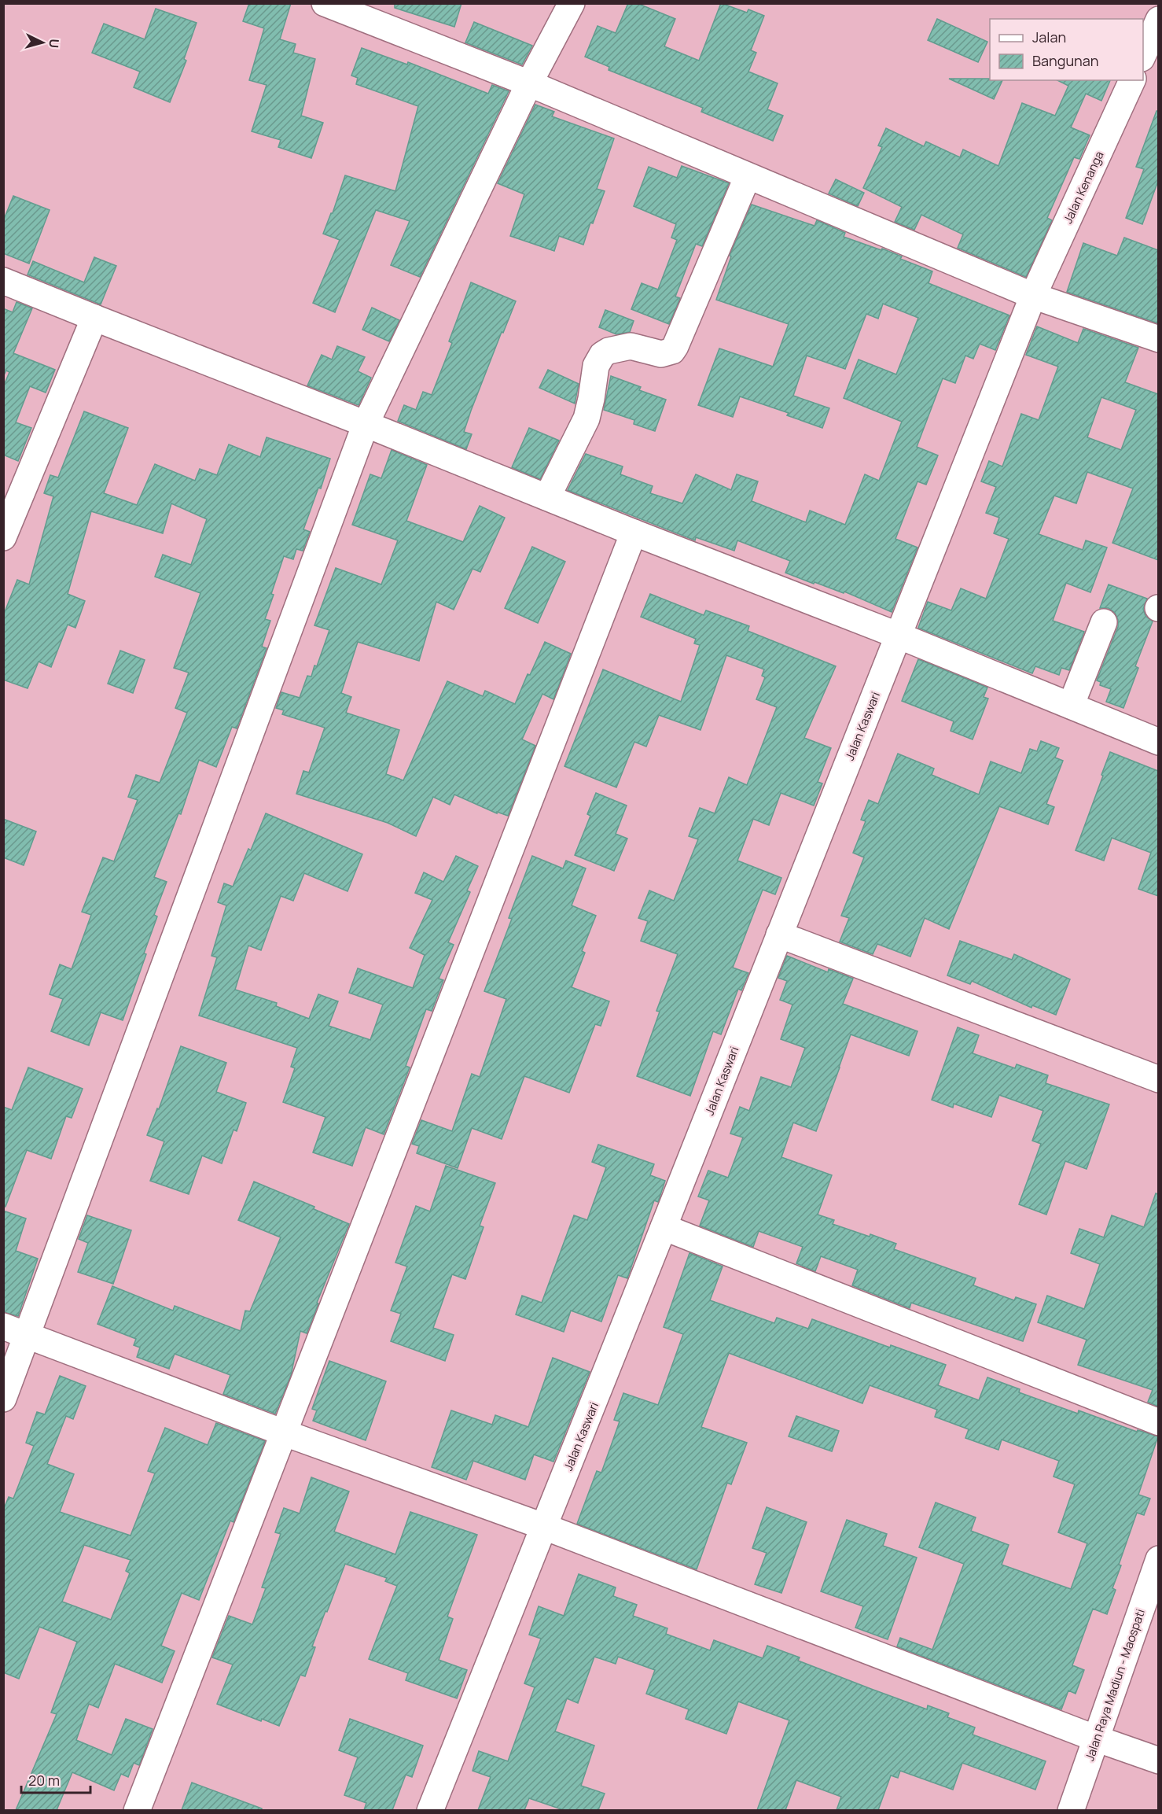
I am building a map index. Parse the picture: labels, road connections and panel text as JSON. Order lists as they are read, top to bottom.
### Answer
{
  "streets": {
    "main road": ["Jalan Kenanga", "Jalan Kaswari", "Jalan Raya Madiun - Maospati"]
  },
  "crossings": [
    ["Jalan Kenanga", "Jalan Kaswari"]
  ],
  "legend": ["Jalan", "Bangunan"],
  "scale_bar": "20 m",
  "north": "right"
}
